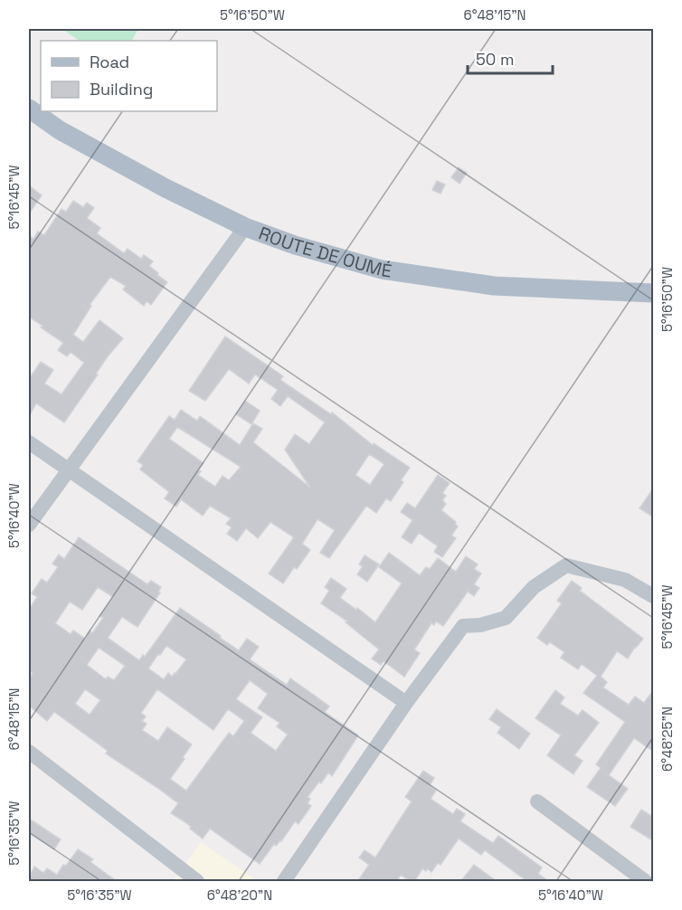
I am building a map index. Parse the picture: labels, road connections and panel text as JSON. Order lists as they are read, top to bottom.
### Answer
{
  "streets": {
    "main road": ["ROUTE DE OUMÉ"]
  },
  "legend": ["Road", "Building"],
  "scale_bar": "50 m",
  "coordinates": [
    "5°16'50\"W",
    "6°48'15\"N",
    "5°16'45\"W",
    "5°16'40\"W",
    "6°48'25\"N",
    "5°16'35\"W",
    "6°48'20\"N"
  ]
}
